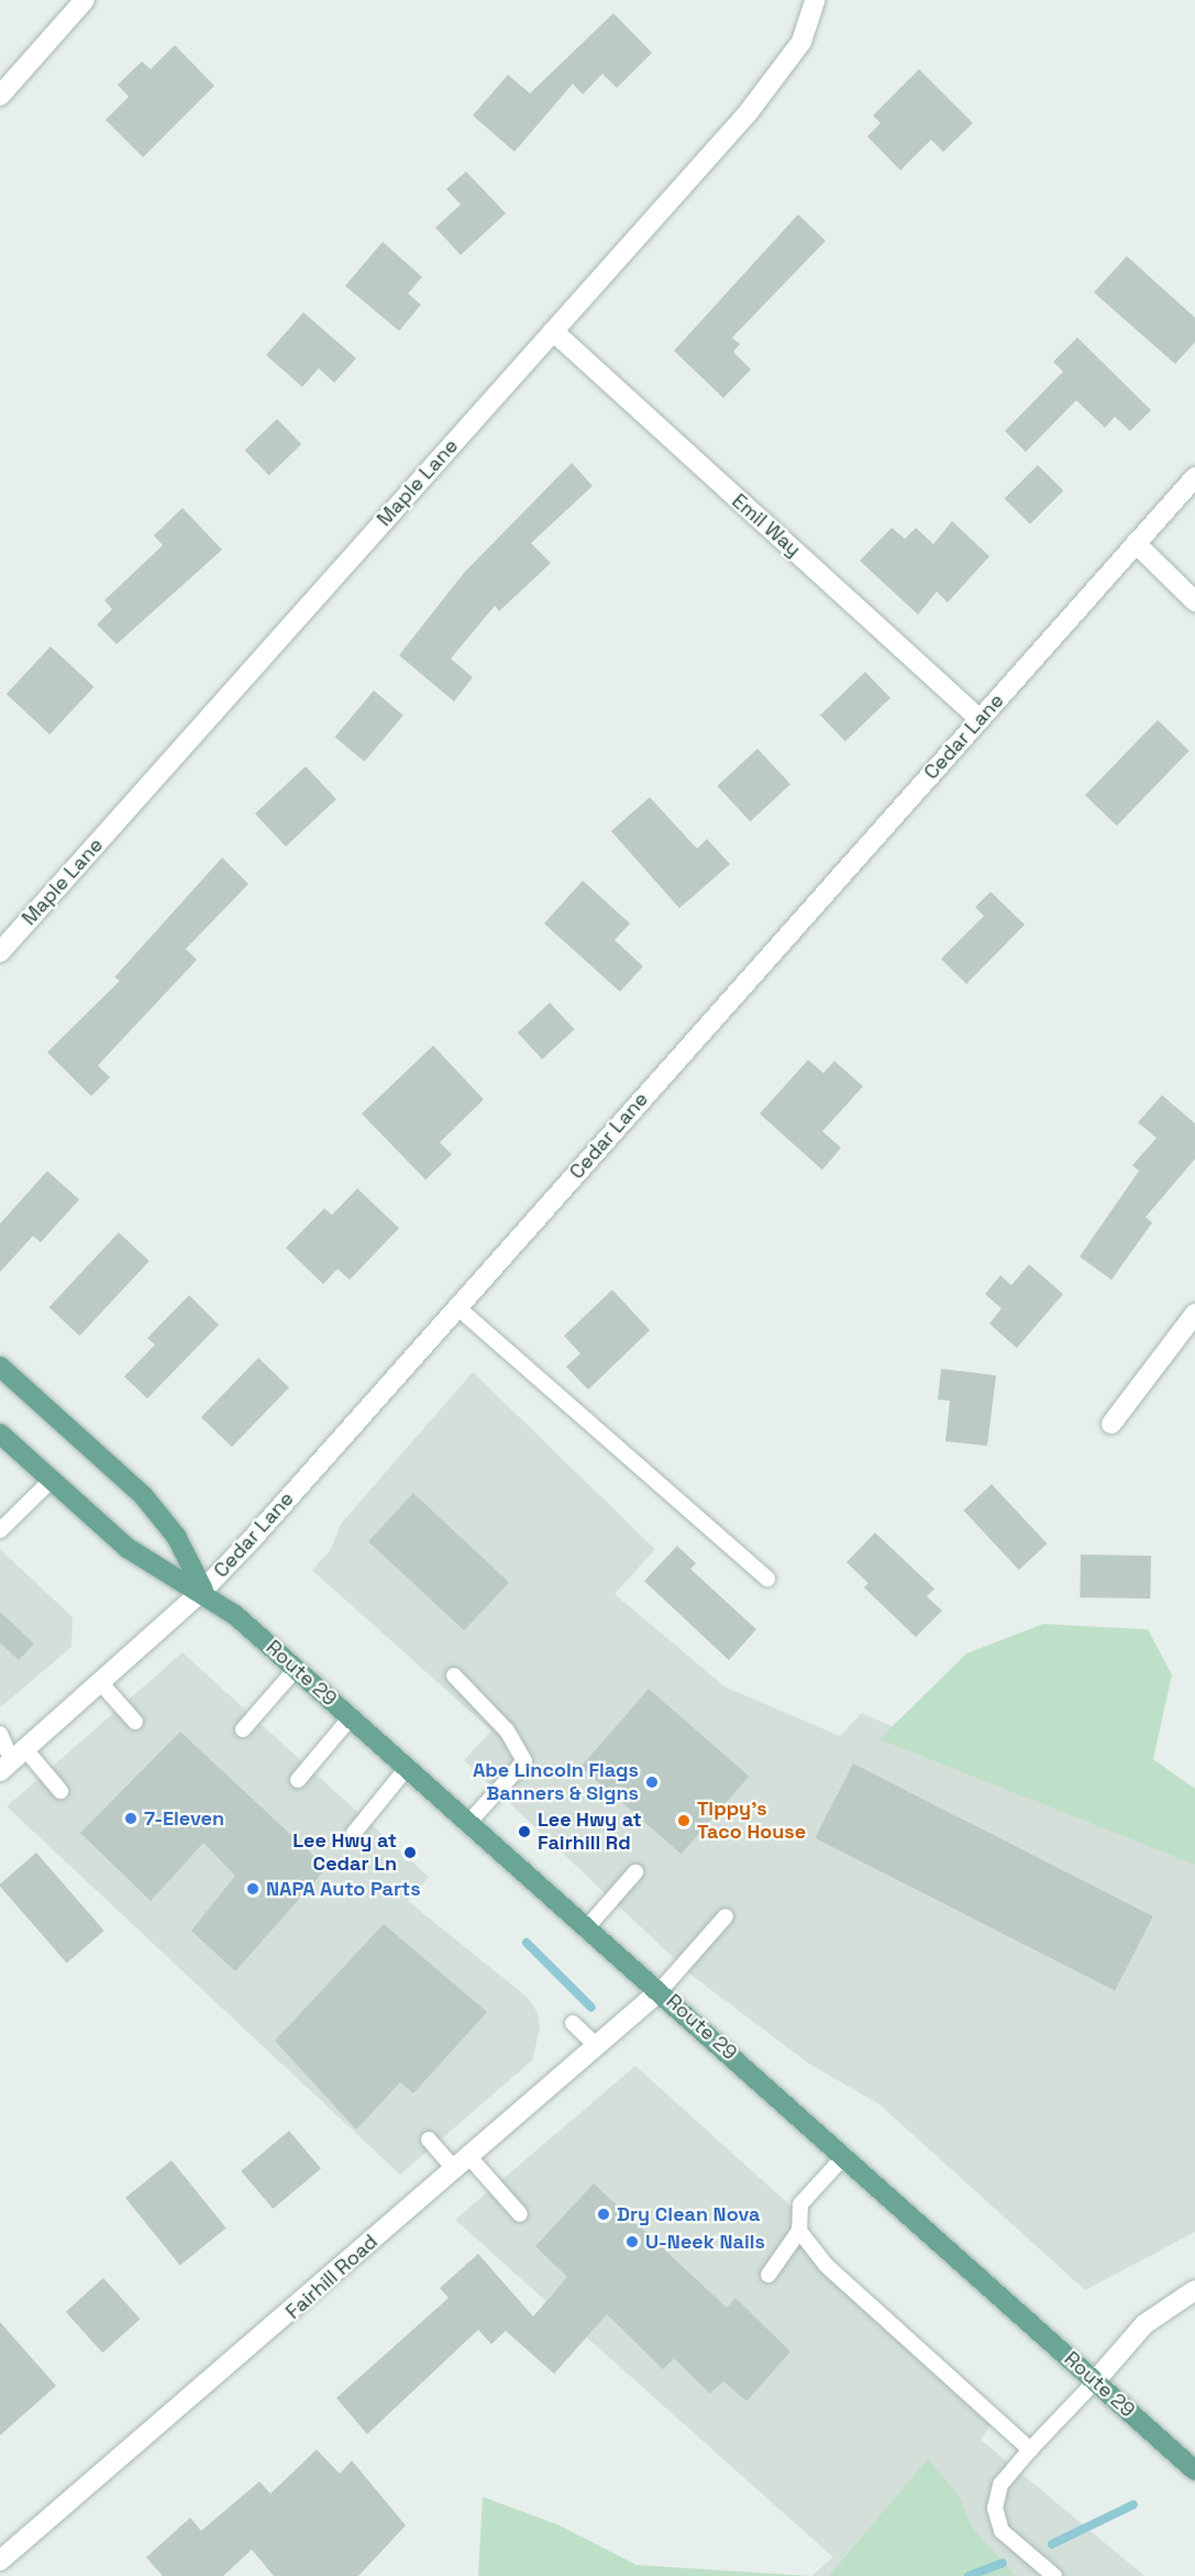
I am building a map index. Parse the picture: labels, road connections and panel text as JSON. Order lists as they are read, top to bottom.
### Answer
{
  "streets": {
    "main road": ["Route 29"],
    "street": [
      "Maple Lane",
      "Emil Way",
      "Cedar Lane",
      "Fairhill Road"
    ]
  },
  "crossings": [
    ["Maple Lane", "Emil Way"],
    ["Emil Way", "Cedar Lane"],
    ["Cedar Lane", "Route 29"],
    ["Route 29", "Fairhill Road"]
  ],
  "places": [
    "Abe Lincoln Flags Banners & Signs",
    "7-Eleven",
    "Tippy's Taco House",
    "Lee Hwy at Fairhill Rd",
    "Lee Hwy at Cedar Ln",
    "NAPA Auto Parts",
    "Dry Clean Nova",
    "U-Neek Nails"
  ]
}
